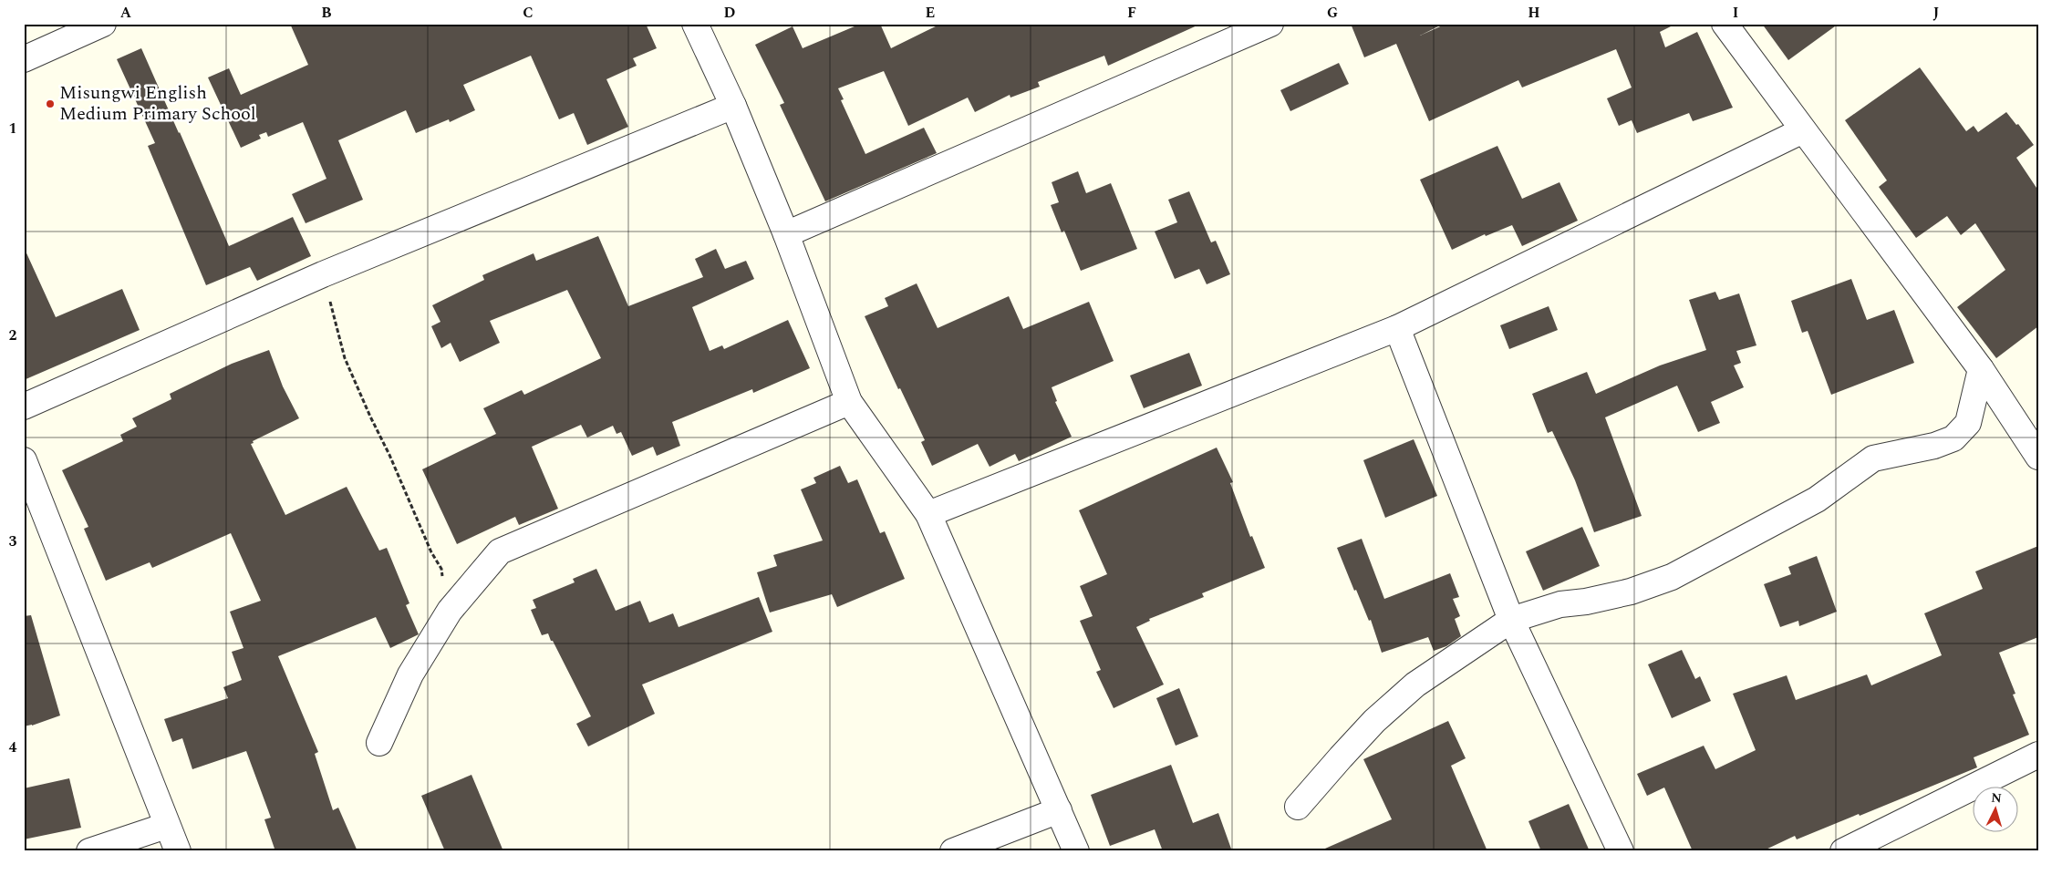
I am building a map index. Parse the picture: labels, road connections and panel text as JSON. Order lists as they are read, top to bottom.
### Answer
{
  "places": ["Misungwi English Medium Primary School"],
  "north": "top",
  "grid": {
    "columns": [
      "A",
      "B",
      "C",
      "D",
      "E",
      "F",
      "G",
      "H",
      "I",
      "J"
    ],
    "rows": [
      "1",
      "2",
      "3",
      "4"
    ]
  }
}
